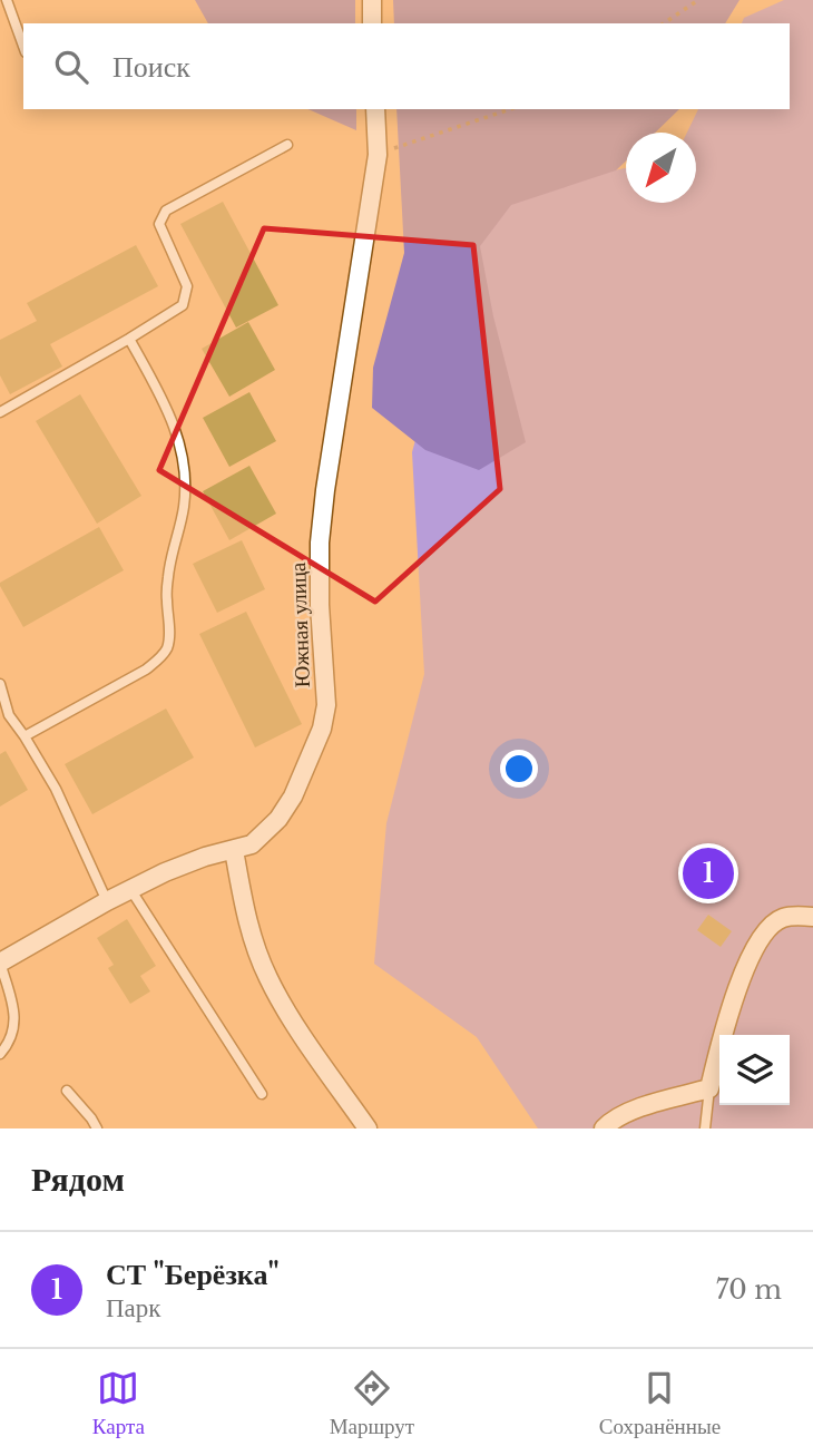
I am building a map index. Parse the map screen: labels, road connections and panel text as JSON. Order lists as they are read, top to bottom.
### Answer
{
  "streets": {
    "street": ["Южная улица"]
  },
  "north": "bottom left",
  "page": {
    "search": "Поиск",
    "pins": "1",
    "heading": "Рядом",
    "list": [
      {
        "mark": "1",
        "name": "СТ \"Берёзка\"",
        "note": "Парк",
        "value": "70 m"
      }
    ],
    "nav": ["Карта", "Маршрут", "Сохранённые"]
  }
}
